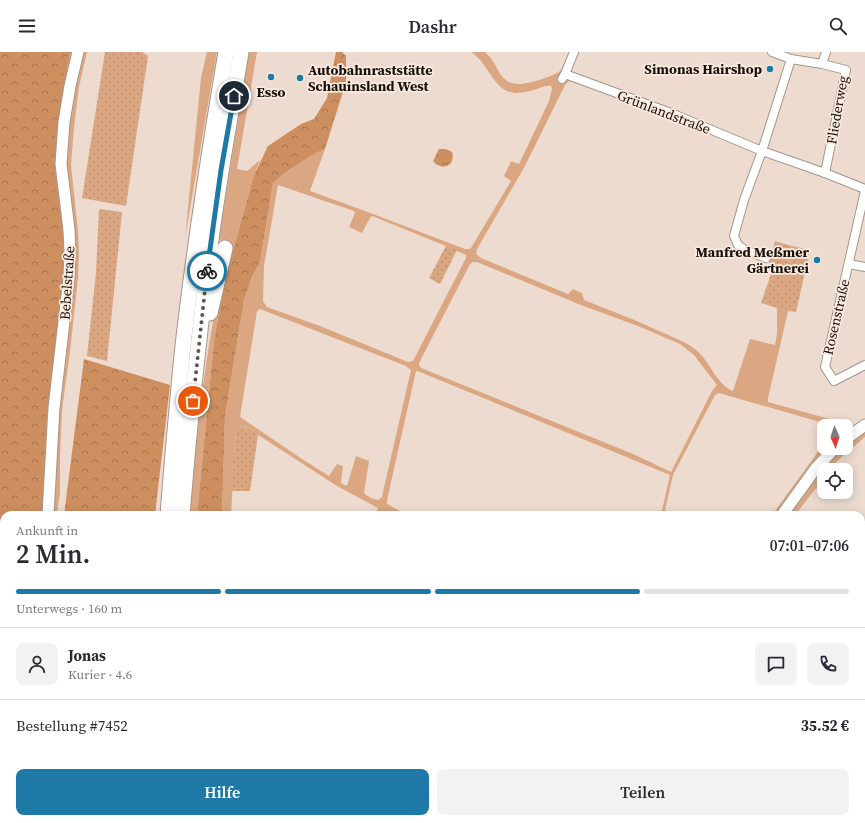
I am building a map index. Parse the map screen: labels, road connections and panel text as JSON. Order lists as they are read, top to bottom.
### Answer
{
  "streets": {
    "street": [
      "Fliederweg",
      "Grünlandstraße",
      "Bebelstraße",
      "Rosenstraße"
    ]
  },
  "crossings": [
    ["Fliederweg", "Grünlandstraße"],
    ["Grünlandstraße", "Rosenstraße"]
  ],
  "places": [
    "Simonas Hairshop",
    "Esso",
    "Autobahnraststätte Schauinsland West",
    "Manfred Meßmer Gärtnerei"
  ],
  "north": "bottom",
  "page": {
    "header": "Dashr",
    "heading": ["2 Min.", "Ankunft in", "07:01–07:06"],
    "panel": [
      "Jonas",
      "Kurier · 4.6",
      "Bestellung #7452",
      "35.52 €"
    ],
    "bar": "Unterwegs · 160 m",
    "buttons": ["Hilfe", "Teilen"]
  }
}
